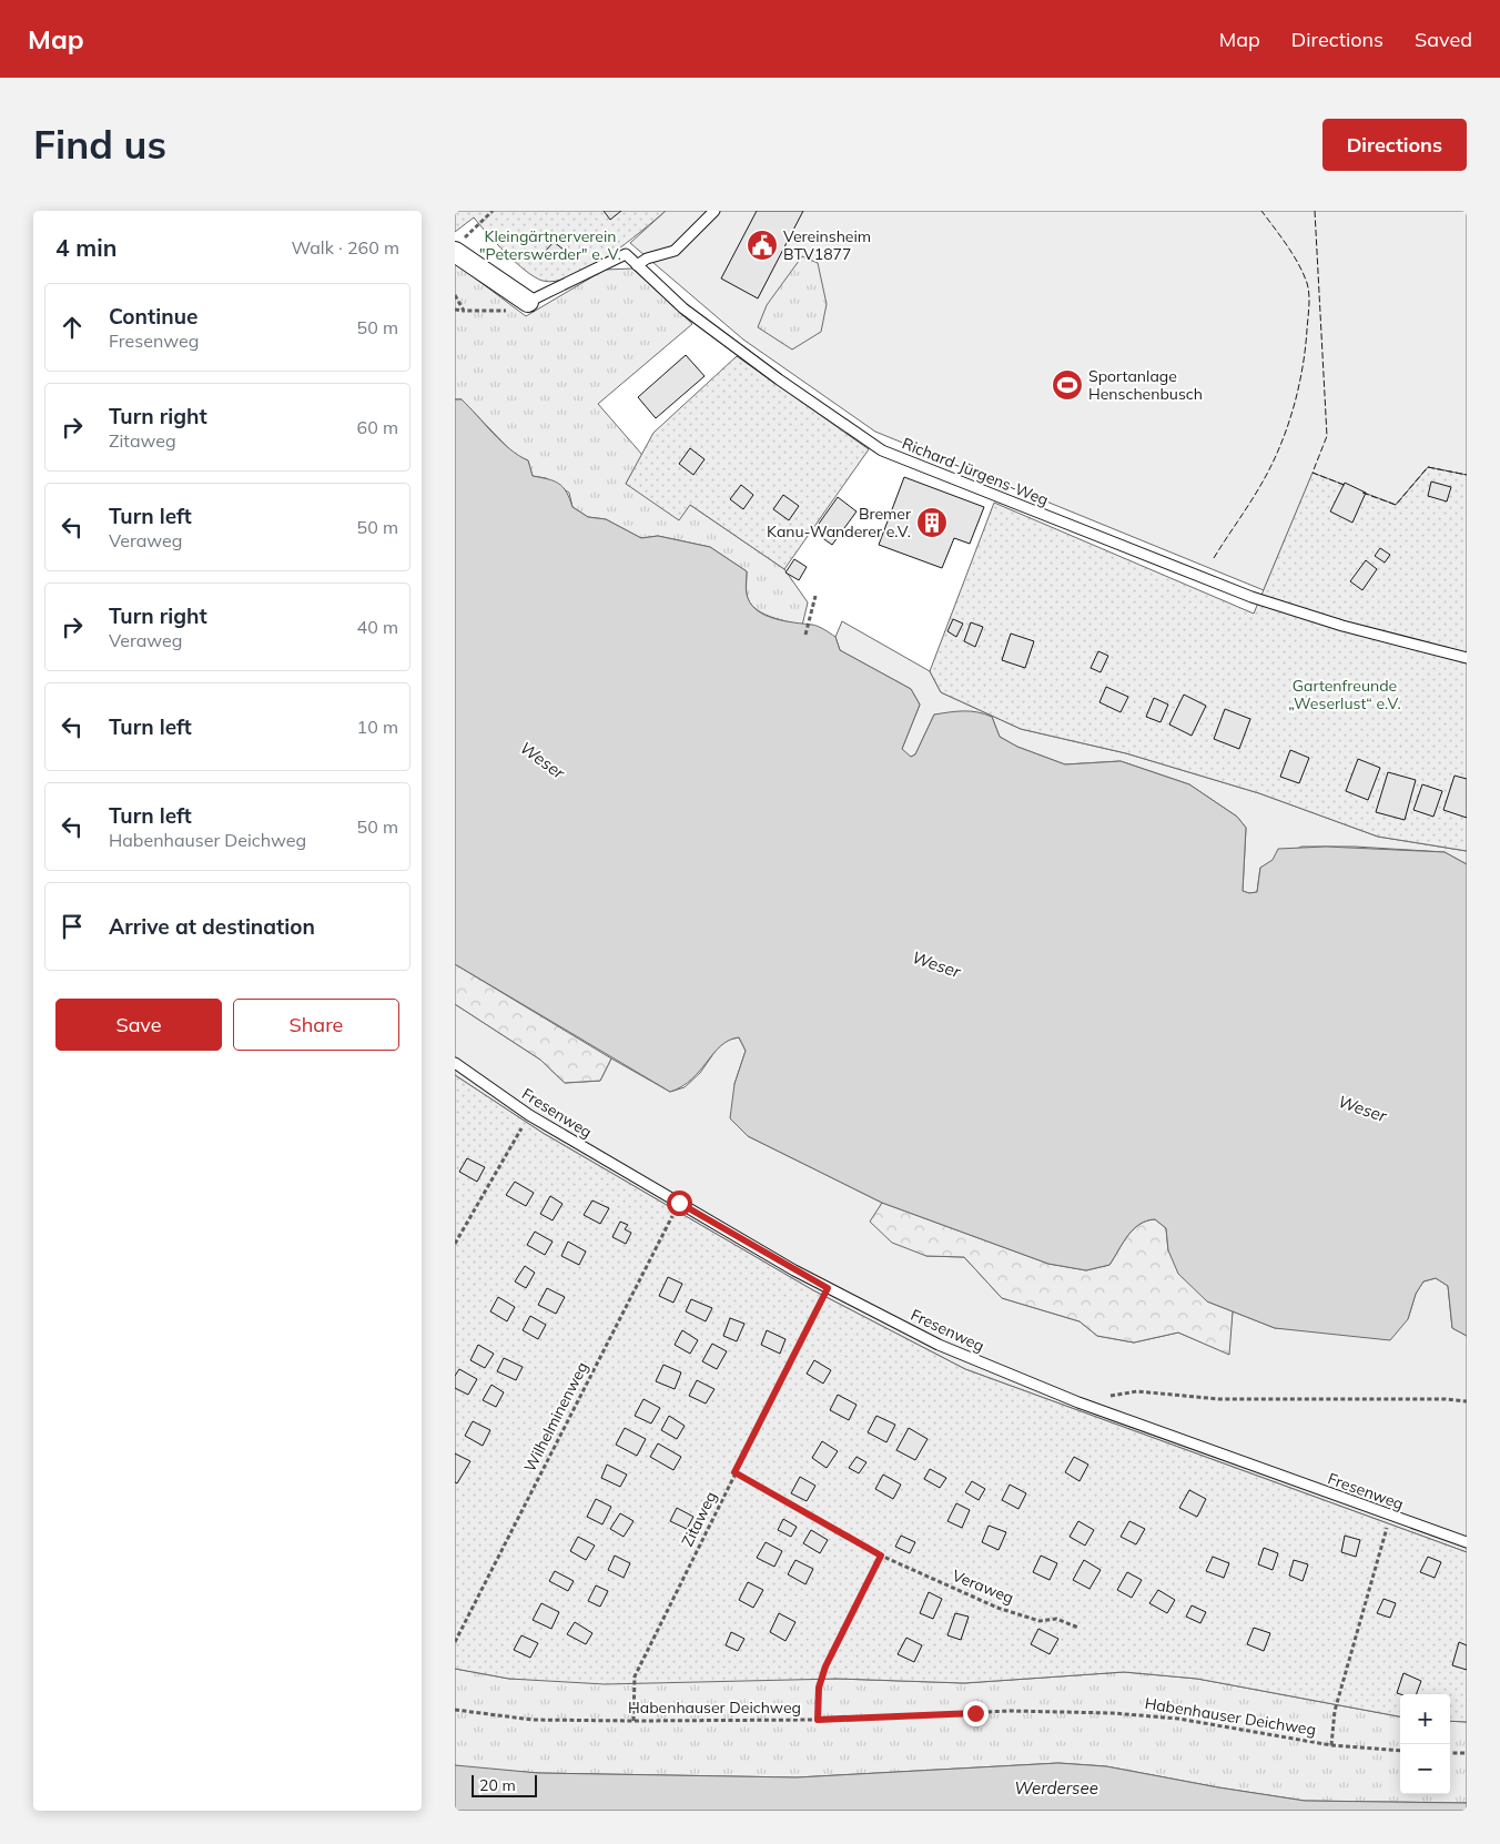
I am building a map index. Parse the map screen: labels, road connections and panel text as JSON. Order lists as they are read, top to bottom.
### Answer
{
  "streets": {
    "lane": ["Richard-Jürgens-Weg", "Fresenweg"],
    "path": [
      "Wilhelminenweg",
      "Zitaweg",
      "Veraweg",
      "Habenhauser Deichweg"
    ]
  },
  "crossings": [
    ["Fresenweg", "Wilhelminenweg"],
    ["Fresenweg", "Zitaweg"],
    ["Fresenweg", "Habenhauser Deichweg"],
    ["Zitaweg", "Veraweg"],
    ["Zitaweg", "Habenhauser Deichweg"]
  ],
  "water": ["Weser", "Werdersee"],
  "parks": ["Kleingärtnerverein \"Peterswerder\" e. V.", "Gartenfreunde „Weserlust“ e.V."],
  "places": {
    "public building": ["Vereinsheim BTV1877"],
    "sports": ["Sportanlage Henschenbusch"],
    "building": ["Bremer Kanu-Wanderer e.V."]
  },
  "scale_bar": "20 m",
  "page": {
    "header": "Map",
    "nav": ["Map", "Directions", "Saved"],
    "buttons": [
      "Directions",
      ["Save", "Share"]
    ],
    "title": "Find us",
    "heading": ["4 min", "Walk · 260 m"],
    "list": [
      ["Continue", "Fresenweg", "50 m"],
      ["Turn right", "Zitaweg", "60 m"],
      ["Turn left", "Veraweg", "50 m"],
      ["Turn right", "Veraweg", "40 m"],
      ["Turn left", "10 m"],
      ["Turn left", "Habenhauser Deichweg", "50 m"],
      "Arrive at destination"
    ],
    "map_buttons": ["+", "−"],
    "scale": "20 m"
  }
}
